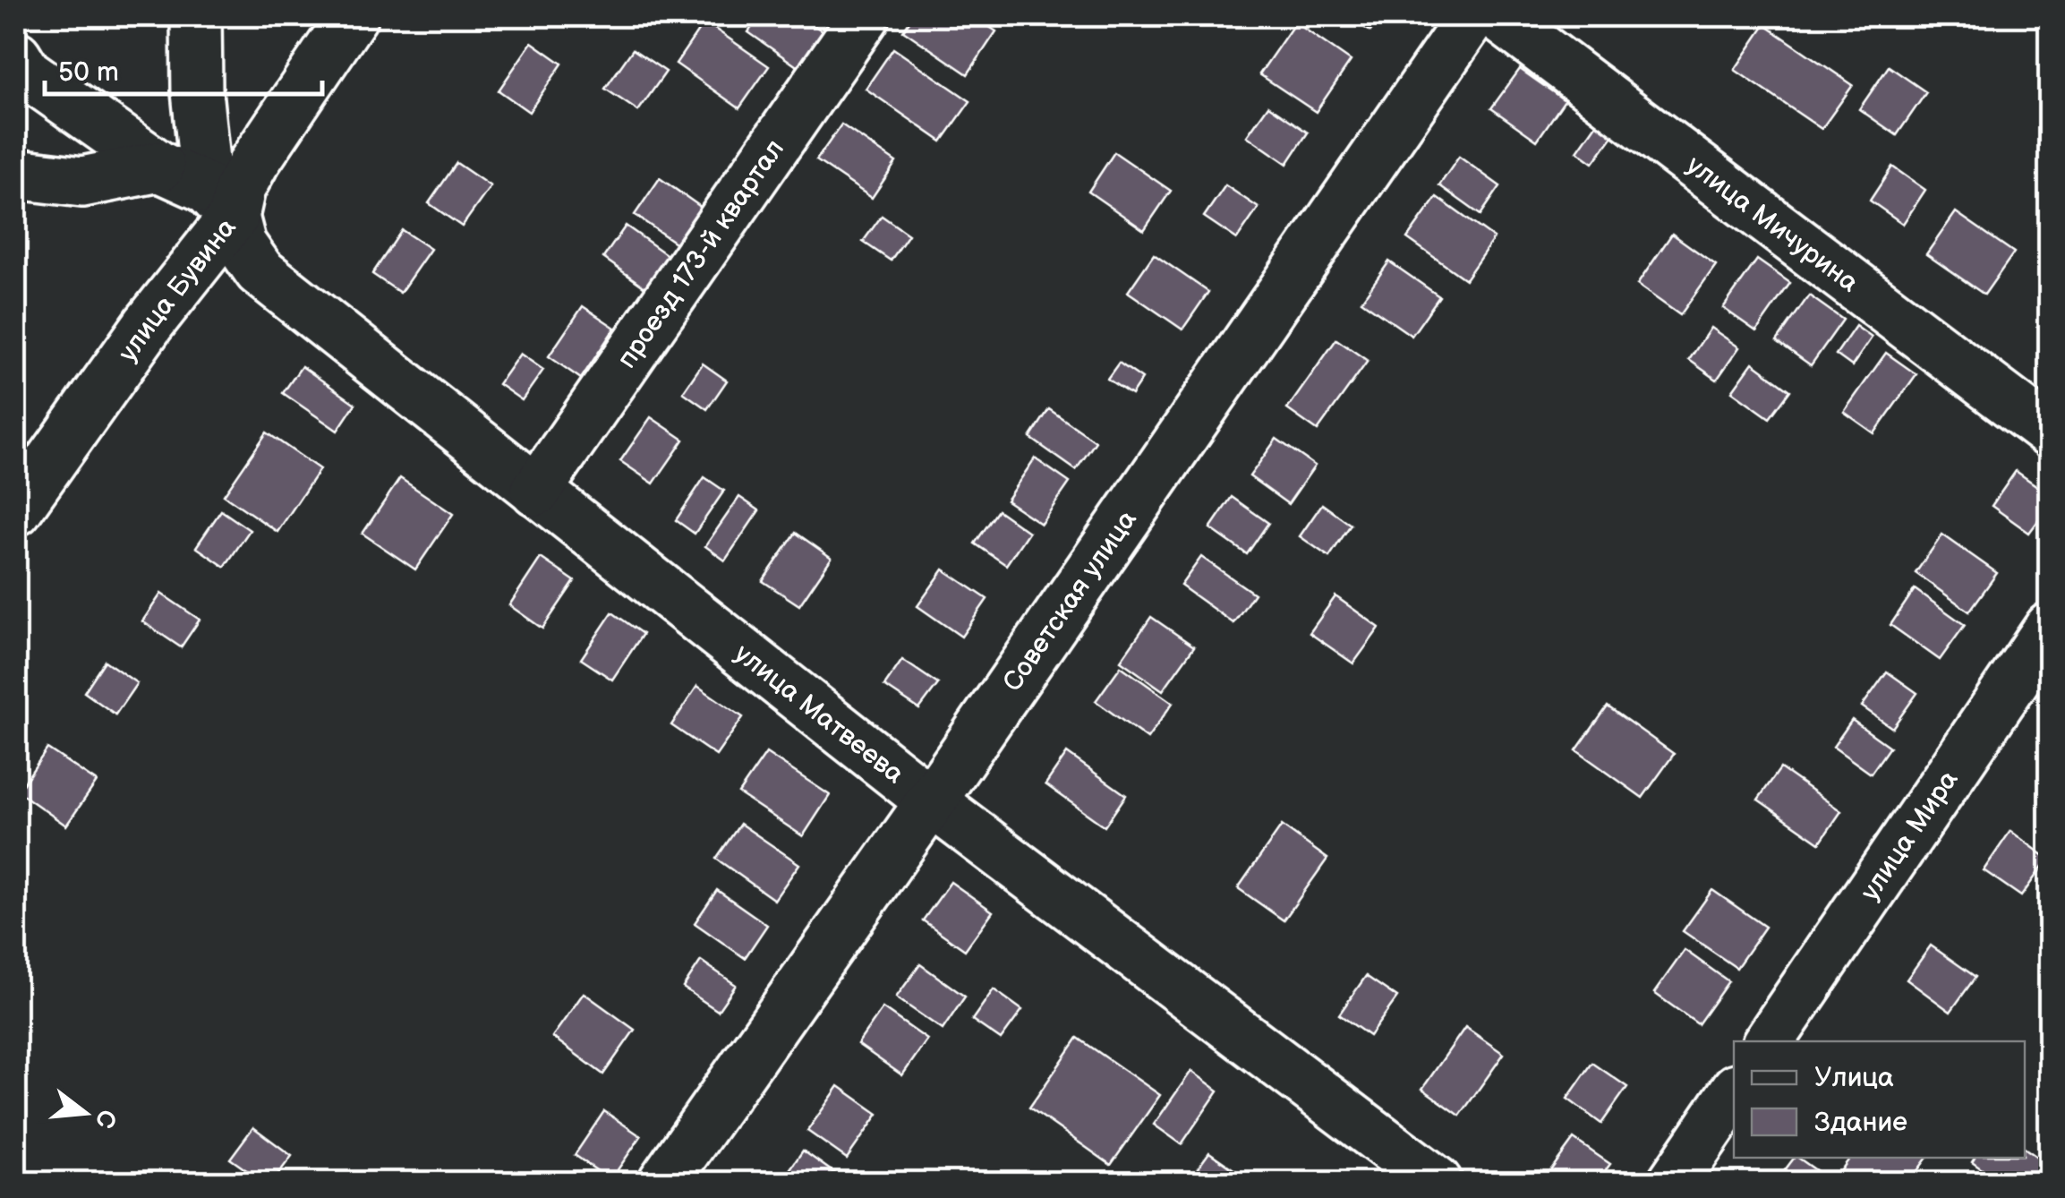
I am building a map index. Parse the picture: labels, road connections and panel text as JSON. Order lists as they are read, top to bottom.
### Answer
{
  "streets": {
    "street": [
      "улица Мичурина",
      "проезд 173-й квартал",
      "улица Бувина",
      "Советская улица",
      "улица Матвеева",
      "улица Мира"
    ]
  },
  "crossings": [
    ["проезд 173-й квартал", "улица Матвеева"],
    ["улица Бувина", "улица Матвеева"],
    ["Советская улица", "улица Матвеева"]
  ],
  "legend": ["Улица", "Здание"],
  "scale_bar": "50 m",
  "north": "right"
}
